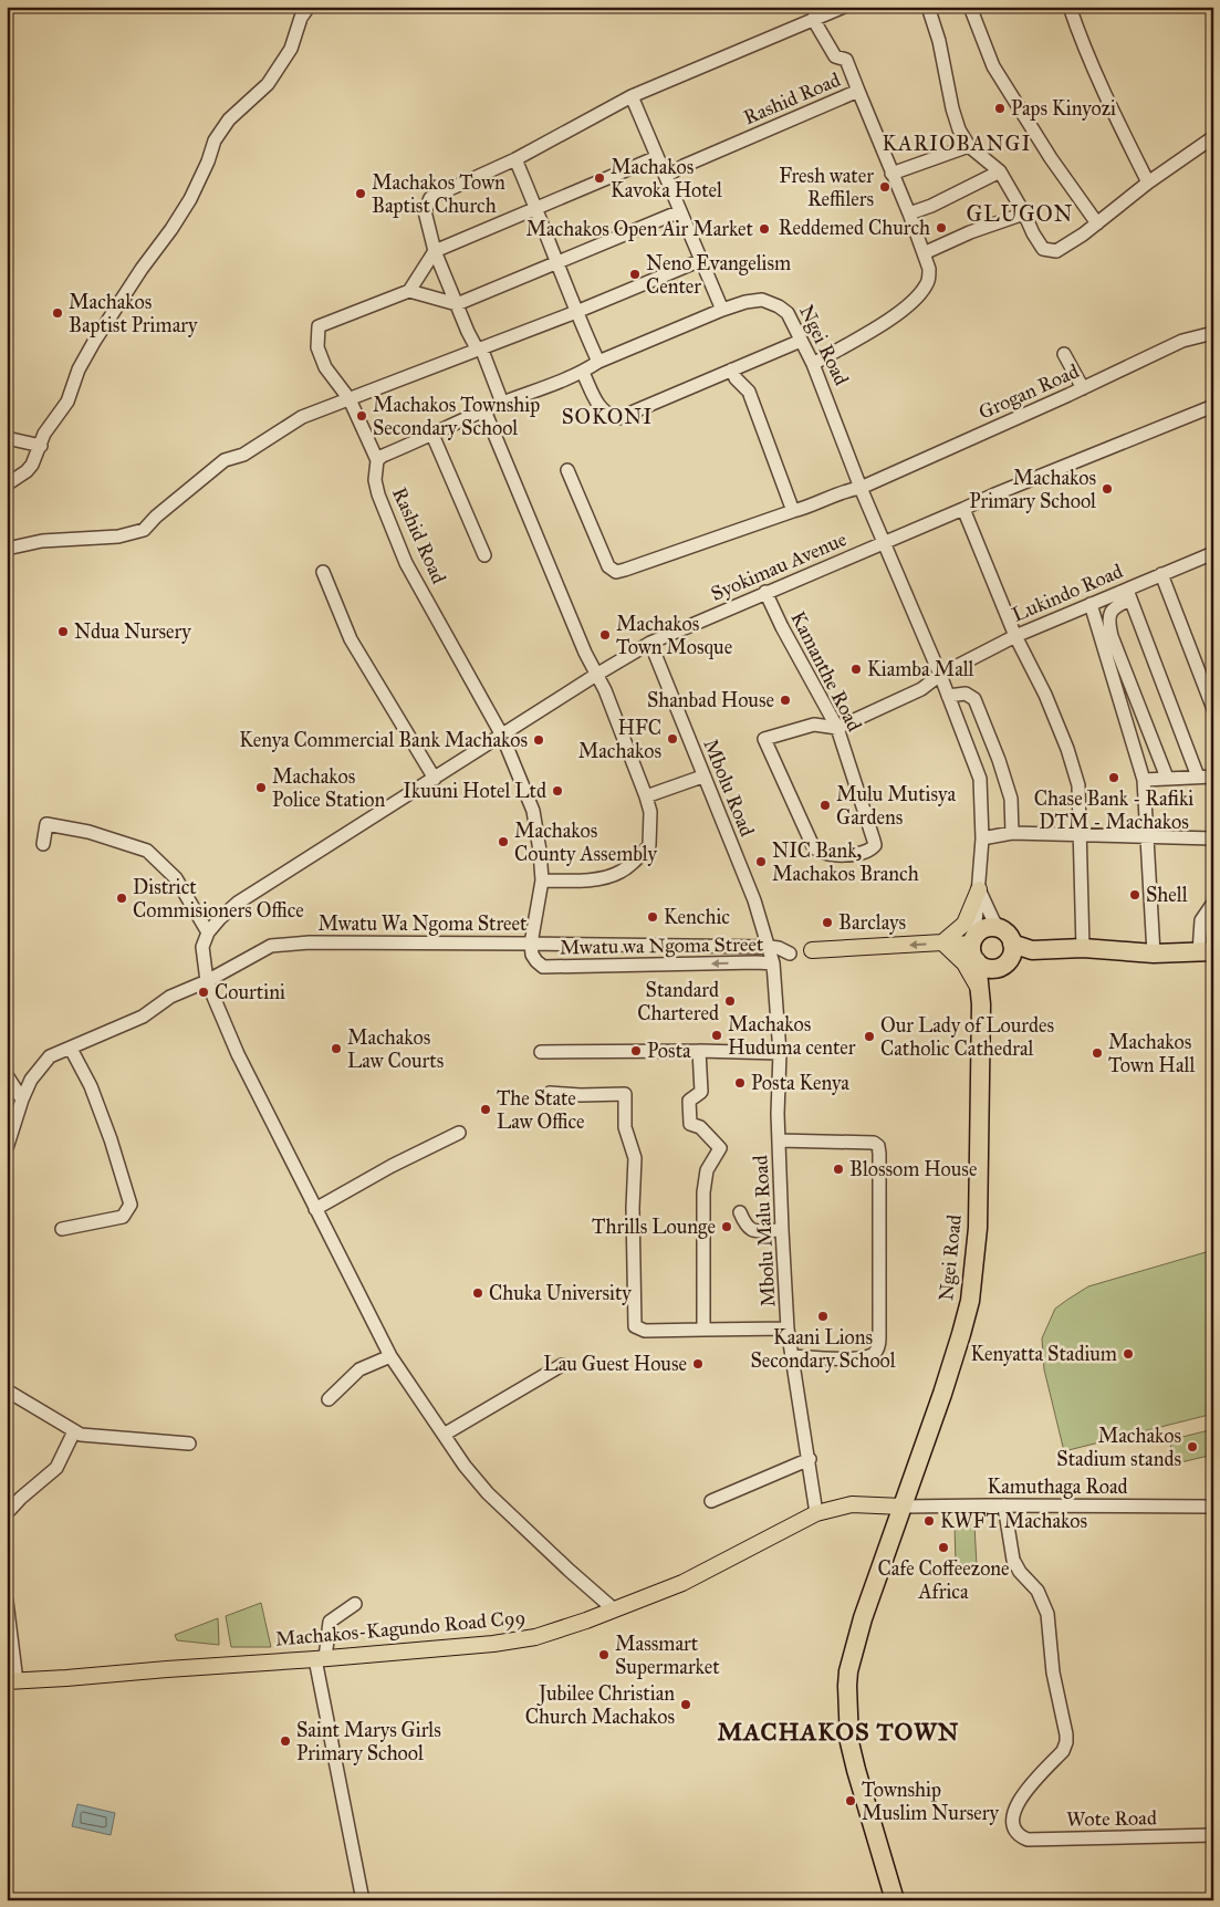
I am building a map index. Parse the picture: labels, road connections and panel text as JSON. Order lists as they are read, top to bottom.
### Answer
{
  "streets": {
    "highway": ["Ngei Road"],
    "main road": ["Machakos-Kagundo Road C99"],
    "street": [
      "Rashid Road",
      "Grogan Road",
      "Syokimau Avenue",
      "Lukindo Road",
      "Kamanthe Road",
      "Mbolu Road",
      "Mwatu Wa Ngoma Street",
      "Mwatu wa Ngoma Street",
      "Mbolu Malu Road",
      "Kamuthaga Road",
      "Wote Road"
    ]
  },
  "crossings": [
    ["Rashid Road", "Ngei Road"],
    ["Rashid Road", "Syokimau Avenue"],
    ["Rashid Road", "Mwatu Wa Ngoma Street"],
    ["Rashid Road", "Mwatu wa Ngoma Street"],
    ["Ngei Road", "Grogan Road"],
    ["Ngei Road", "Syokimau Avenue"],
    ["Ngei Road", "Lukindo Road"],
    ["Ngei Road", "Kamuthaga Road"],
    ["Ngei Road", "Machakos-Kagundo Road C99"],
    ["Syokimau Avenue", "Kamanthe Road"],
    ["Syokimau Avenue", "Mbolu Road"],
    ["Mbolu Road", "Mwatu Wa Ngoma Street"],
    ["Mbolu Road", "Mbolu Malu Road"],
    ["Mwatu Wa Ngoma Street", "Mwatu wa Ngoma Street"],
    ["Mwatu Wa Ngoma Street", "Mbolu Malu Road"],
    ["Mwatu wa Ngoma Street", "Mbolu Malu Road"],
    ["Mbolu Malu Road", "Machakos-Kagundo Road C99"],
    ["Kamuthaga Road", "Machakos-Kagundo Road C99"],
    ["Kamuthaga Road", "Wote Road"]
  ],
  "districts": [
    "KARIOBANGI",
    "GLUGON",
    "SOKONI",
    "MACHAKOS TOWN"
  ],
  "places": [
    "Paps Kinyozi",
    "Machakos Kavoka Hotel",
    "Fresh water Reffilers",
    "Machakos Town Baptist Church",
    "Reddemed Church",
    "Machakos Open Air Market",
    "Neno Evangelism Center",
    "Machakos Baptist Primary",
    "Machakos Township Secondary School",
    "Machakos Primary School",
    "Ndua Nursery",
    "Machakos Town Mosque",
    "Kiamba Mall",
    "Shanbad House",
    "HFC Machakos",
    "Kenya Commercial Bank Machakos",
    "Chase Bank - Rafiki DTM - Machakos",
    "Machakos Police Station",
    "Ikuuni Hotel Ltd",
    "Mulu Mutisya Gardens",
    "Machakos County Assembly",
    "NIC Bank, Machakos Branch",
    "Shell",
    "District Commisioners Office",
    "Kenchic",
    "Barclays",
    "Courtini",
    "Standard Chartered",
    "Machakos Huduma center",
    "Our Lady of Lourdes Catholic Cathedral",
    "Machakos Law Courts",
    "Posta",
    "Machakos Town Hall",
    "Posta Kenya",
    "The State Law Office",
    "Blossom House",
    "Thrills Lounge",
    "Chuka University",
    "Kaani Lions Secondary School",
    "Kenyatta Stadium",
    "Lau Guest House",
    "Machakos Stadium stands",
    "KWFT Machakos",
    "Cafe Coffeezone Africa",
    "Massmart Supermarket",
    "Jubilee Christian Church Machakos",
    "Saint Marys Girls Primary School",
    "Township Muslim Nursery"
  ]
}
